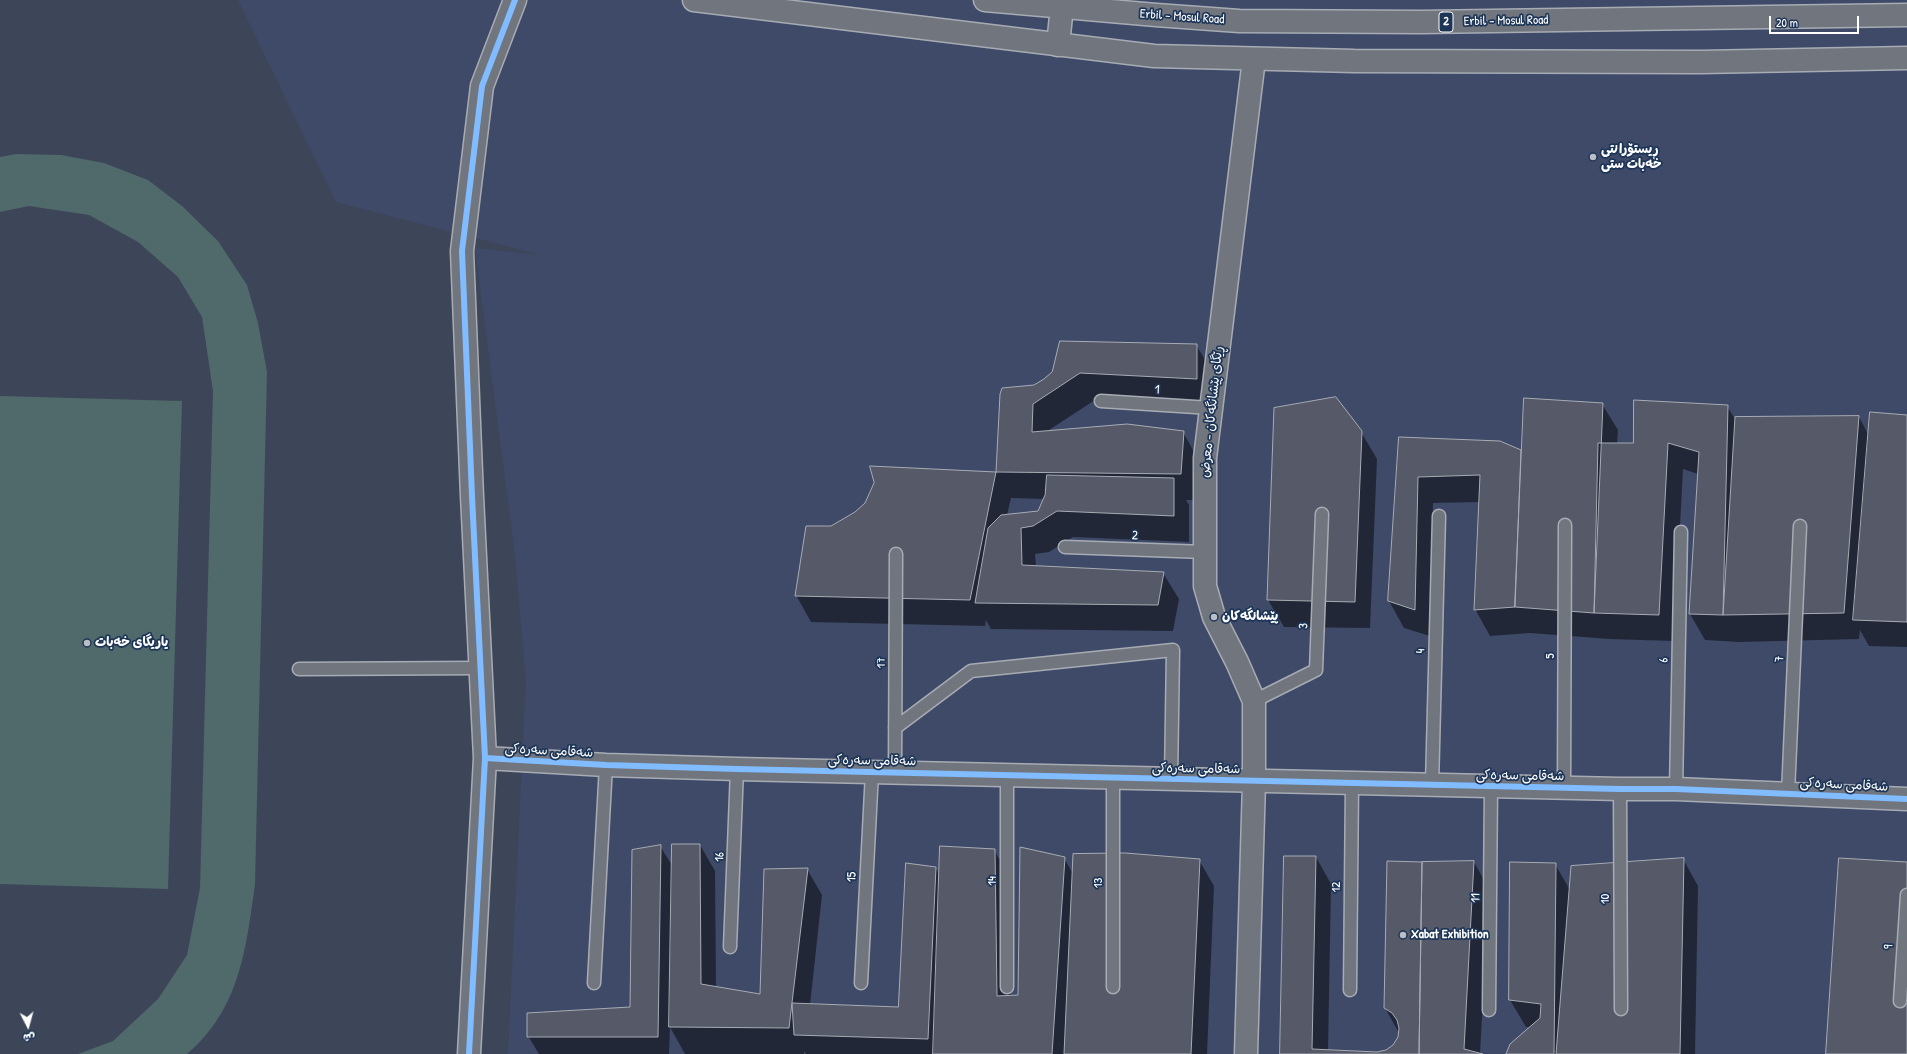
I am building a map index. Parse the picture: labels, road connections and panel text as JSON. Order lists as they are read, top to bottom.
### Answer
{
  "streets": {
    "main road": [
      "Erbil - Mosul Road",
      "2",
      "ڕێگای پێشانگەکان - معرض",
      "شەقامی سەرەکی"
    ],
    "lane": [
      "1",
      "3",
      "4",
      "5",
      "7",
      "6",
      "17",
      "16",
      "15",
      "14",
      "13",
      "12",
      "11",
      "10",
      "9"
    ]
  },
  "crossings": [
    ["2", "ڕێگای پێشانگەکان - معرض"],
    ["1", "ڕێگای پێشانگەکان - معرض"],
    ["ڕێگای پێشانگەکان - معرض", "3"],
    ["ڕێگای پێشانگەکان - معرض", "شەقامی سەرەکی"],
    ["4", "شەقامی سەرەکی"],
    ["5", "شەقامی سەرەکی"],
    ["7", "شەقامی سەرەکی"],
    ["6", "شەقامی سەرەکی"],
    ["17", "شەقامی سەرەکی"],
    ["شەقامی سەرەکی", "16"],
    ["شەقامی سەرەکی", "15"],
    ["شەقامی سەرەکی", "14"],
    ["شەقامی سەرەکی", "13"],
    ["شەقامی سەرەکی", "12"],
    ["شەقامی سەرەکی", "11"],
    ["شەقامی سەرەکی", "10"]
  ],
  "places": [
    "ڕیستۆرانتی خەبات ستی",
    "پێشانگەکان",
    "یاریگای خەبات",
    "Xabat Exhibition"
  ],
  "scale_bar": "20 m",
  "north": "bottom"
}
